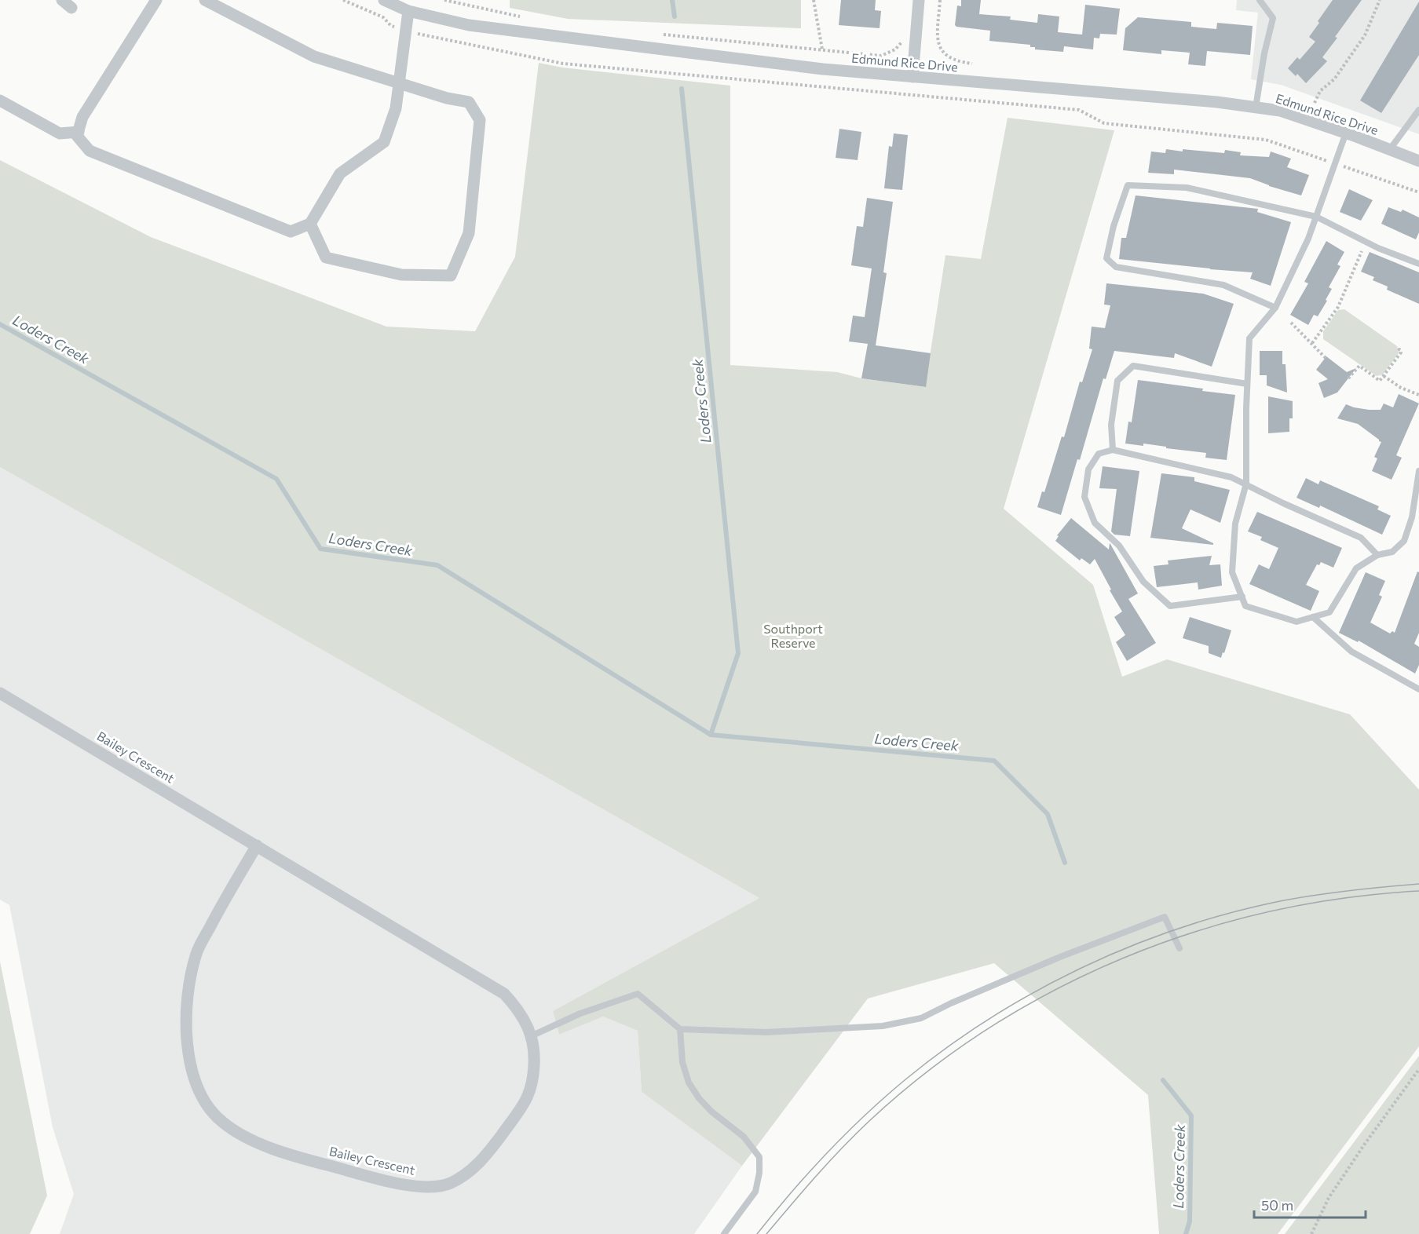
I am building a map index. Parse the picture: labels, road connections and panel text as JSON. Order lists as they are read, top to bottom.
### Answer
{
  "streets": {
    "street": ["Edmund Rice Drive", "Bailey Crescent"]
  },
  "water": ["Loders Creek"],
  "parks": ["Southport Reserve"],
  "scale_bar": "50 m"
}
